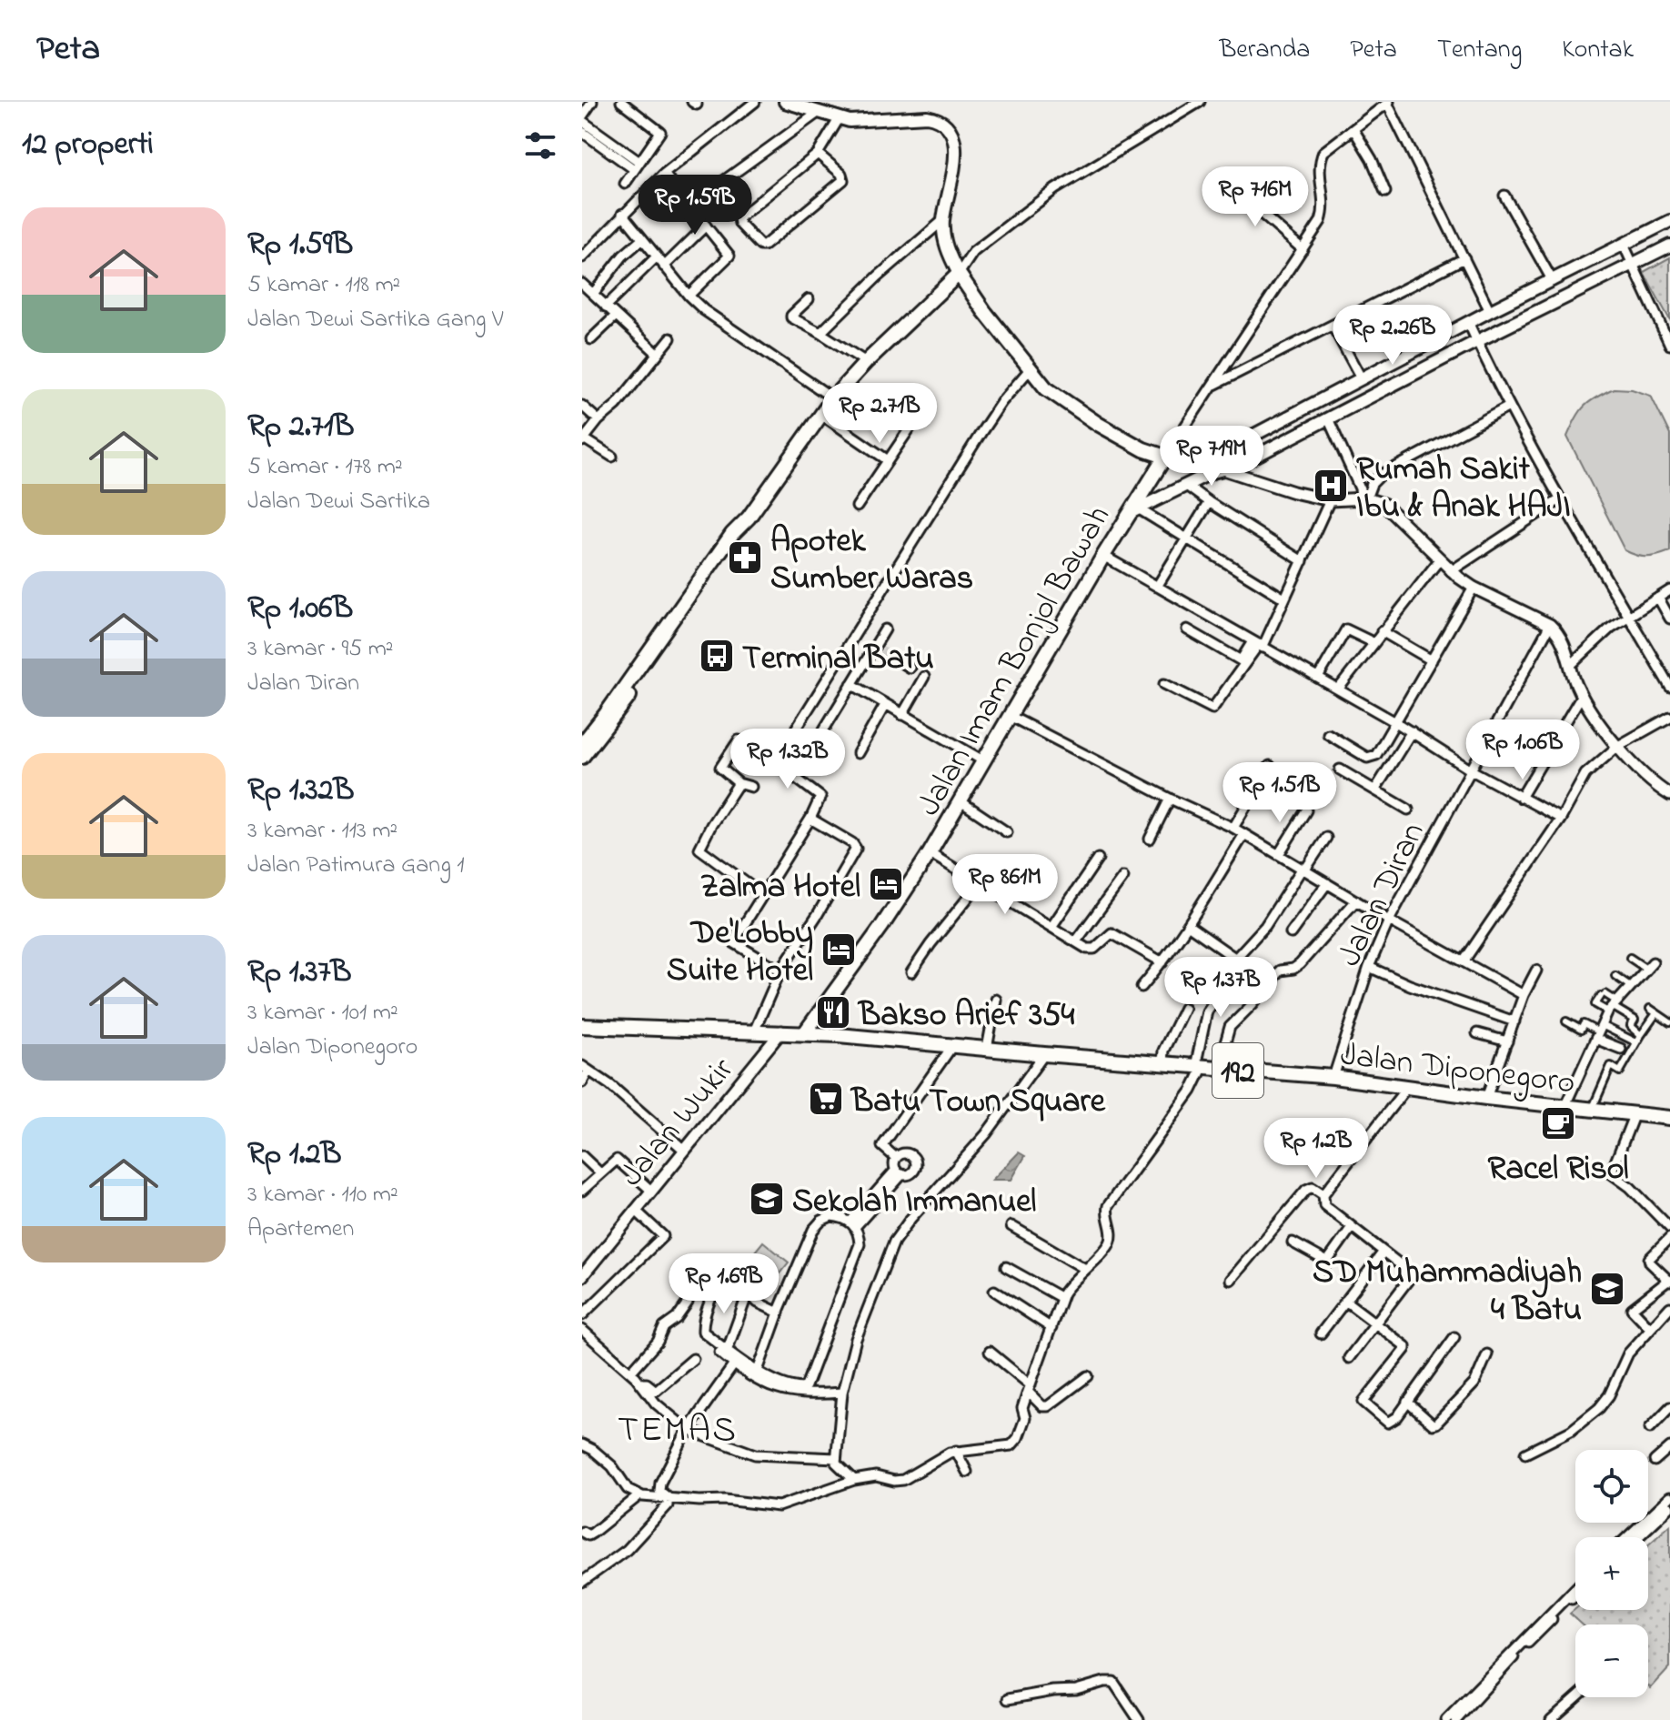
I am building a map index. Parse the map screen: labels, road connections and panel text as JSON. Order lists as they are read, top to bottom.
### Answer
{
  "streets": {
    "main road": ["Jalan Imam Bonjol Bawah", "Jalan Diponegoro", "192"],
    "street": ["Jalan Diran", "Jalan Wukir"]
  },
  "crossings": [
    ["Jalan Imam Bonjol Bawah", "Jalan Diponegoro"],
    ["Jalan Imam Bonjol Bawah", "192"],
    ["Jalan Diran", "Jalan Diponegoro"],
    ["Jalan Diponegoro", "192"],
    ["192", "Jalan Wukir"]
  ],
  "districts": ["TEMAS"],
  "places": {
    "hospital": ["Rumah Sakit Ibu & Anak HAJI"],
    "pharmacy": ["Apotek Sumber Waras"],
    "bus stop": ["Terminal Batu"],
    "hotel": ["Zalma Hotel", "De'Lobby Suite Hotel"],
    "restaurant": ["Bakso Arief 354"],
    "supermarket": ["Batu Town Square"],
    "cafe": ["Racel Risol"],
    "school or university": ["Sekolah Immanuel", "SD Muhammadiyah 4 Batu"]
  },
  "page": {
    "header": "Peta",
    "nav": [
      "Beranda",
      "Peta",
      "Tentang",
      "Kontak"
    ],
    "heading": "12 properti",
    "price": [
      "Rp 716M",
      "Rp 1.59B",
      "Rp 2.26B",
      "Rp 2.71B",
      "Rp 719M",
      "Rp 1.06B",
      "Rp 1.32B",
      "Rp 1.51B",
      "Rp 861M",
      "Rp 1.37B",
      "Rp 1.2B",
      "Rp 1.69B"
    ],
    "list": [
      {
        "name": "Rp 1.59B",
        "note": "5 kamar · 118 m² · Jalan Dewi Sartika Gang V"
      },
      {
        "name": "Rp 2.71B",
        "note": "5 kamar · 178 m² · Jalan Dewi Sartika"
      },
      {
        "name": "Rp 1.06B",
        "note": "3 kamar · 95 m² · Jalan Diran"
      },
      {
        "name": "Rp 1.32B",
        "note": "3 kamar · 113 m² · Jalan Patimura Gang 1"
      },
      {
        "name": "Rp 1.37B",
        "note": "3 kamar · 101 m² · Jalan Diponegoro"
      },
      {
        "name": "Rp 1.2B",
        "note": "3 kamar · 110 m² · Apartemen"
      }
    ],
    "map_buttons": ["+", "−"]
  }
}
